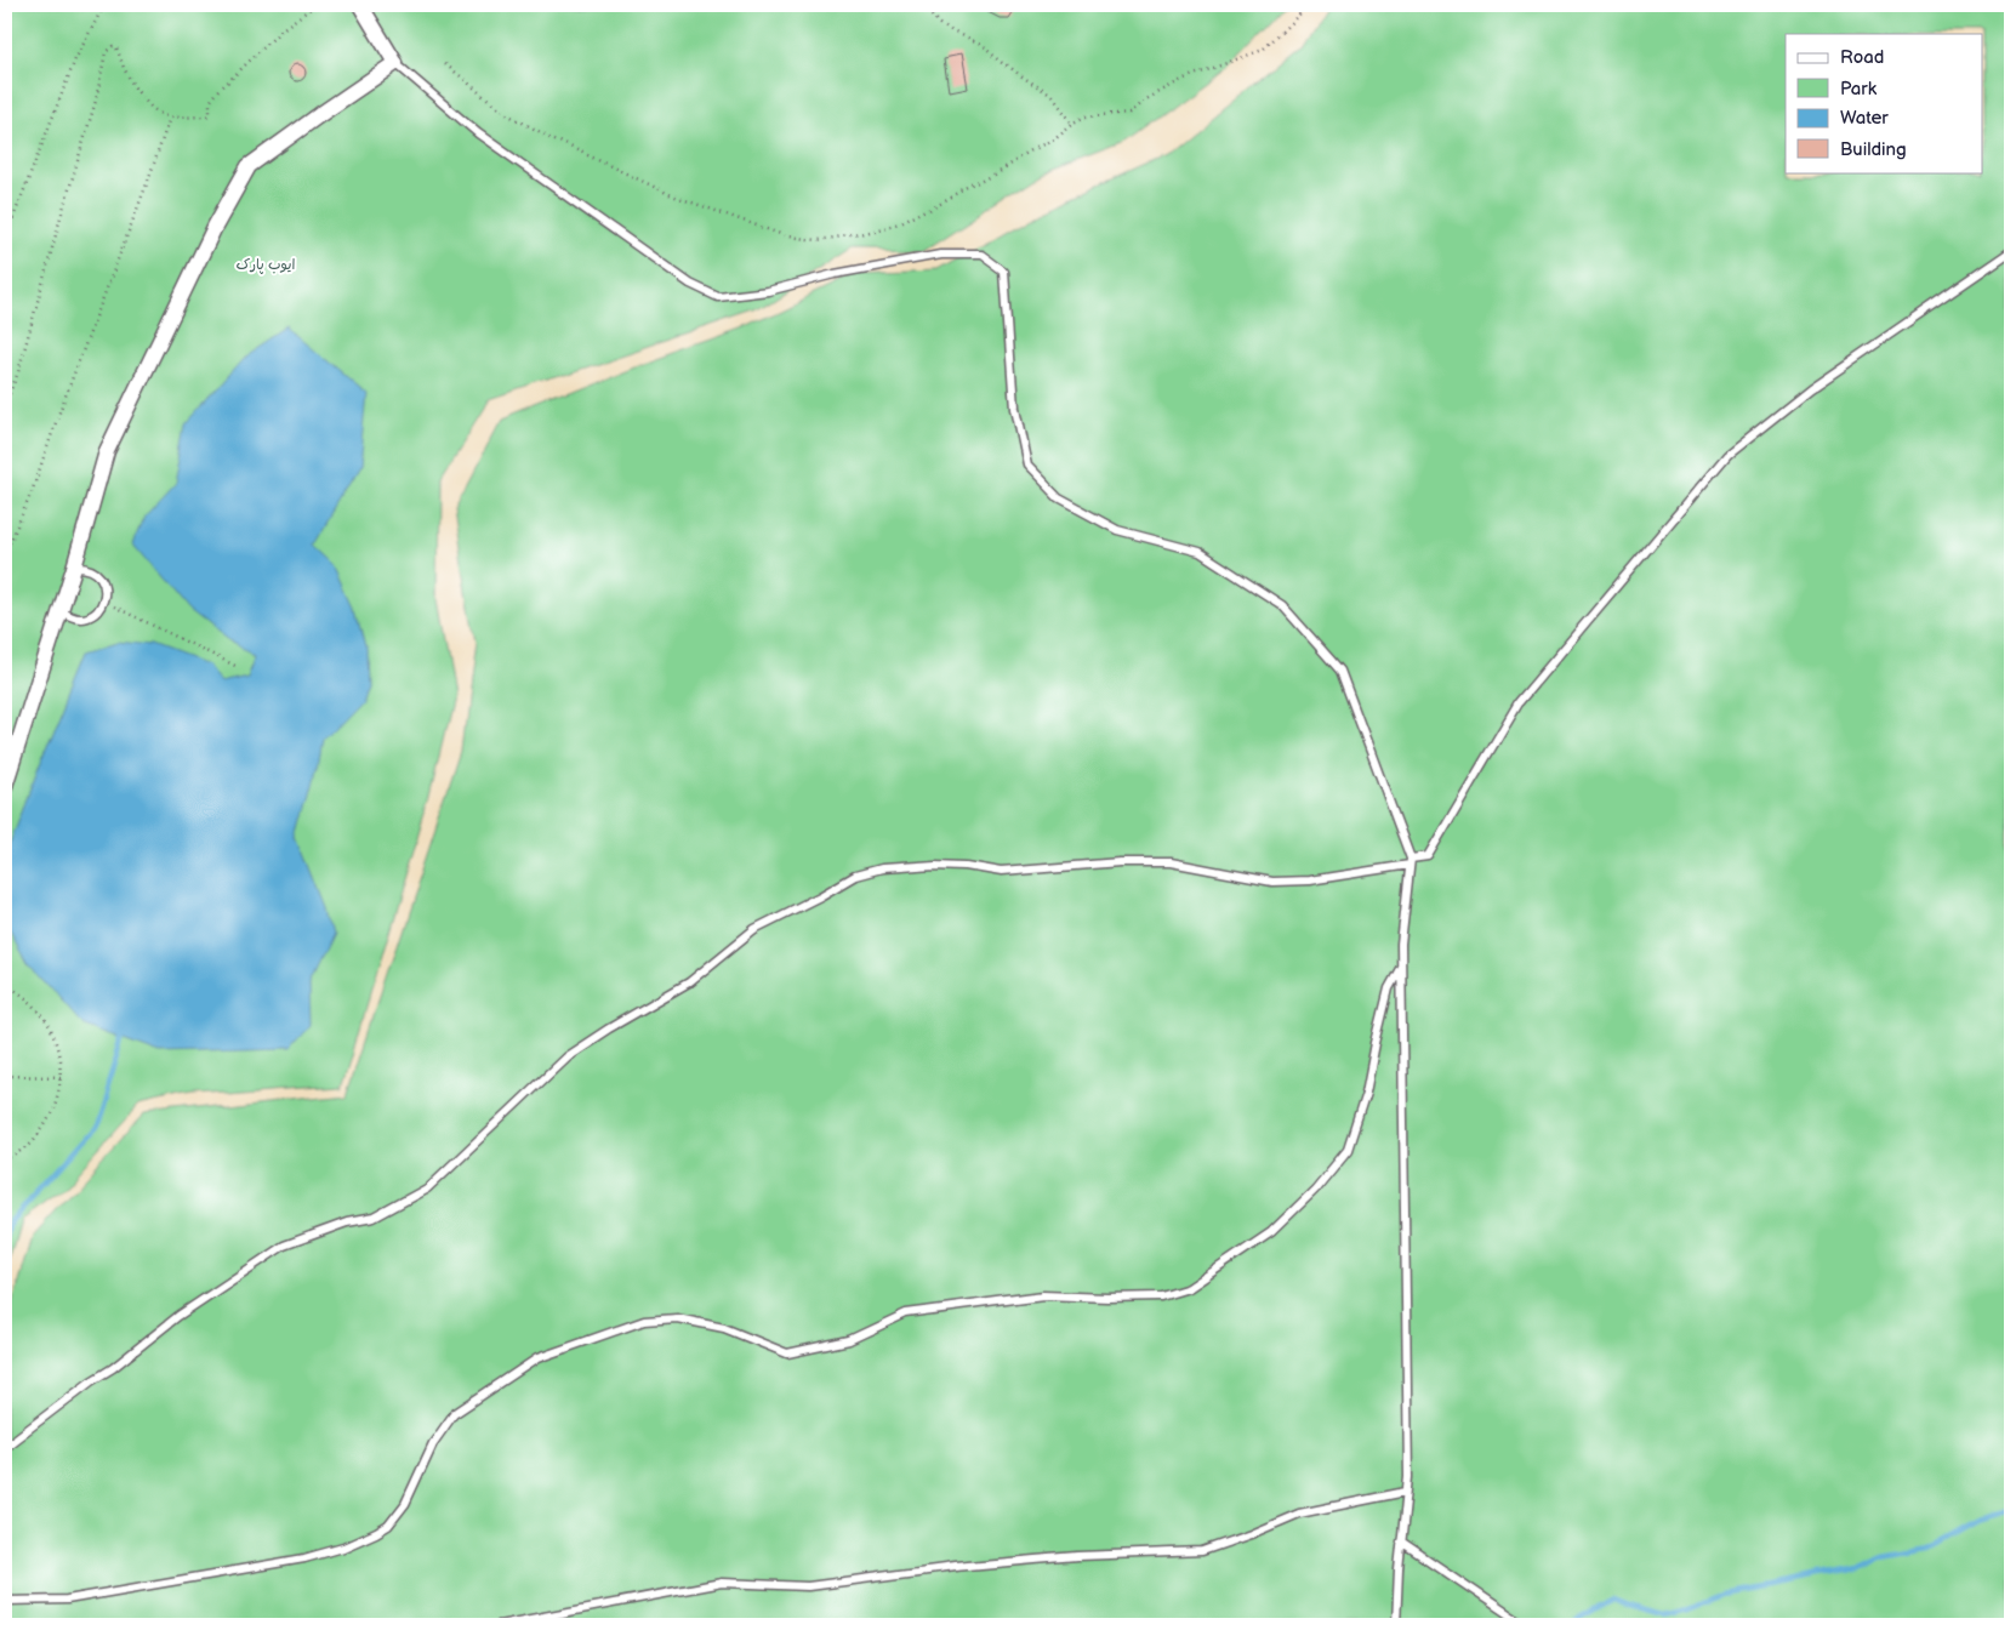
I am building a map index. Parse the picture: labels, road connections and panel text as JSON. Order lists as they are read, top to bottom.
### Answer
{
  "parks": ["ایوب پارک"],
  "legend": [
    "Road",
    "Park",
    "Water",
    "Building"
  ]
}
